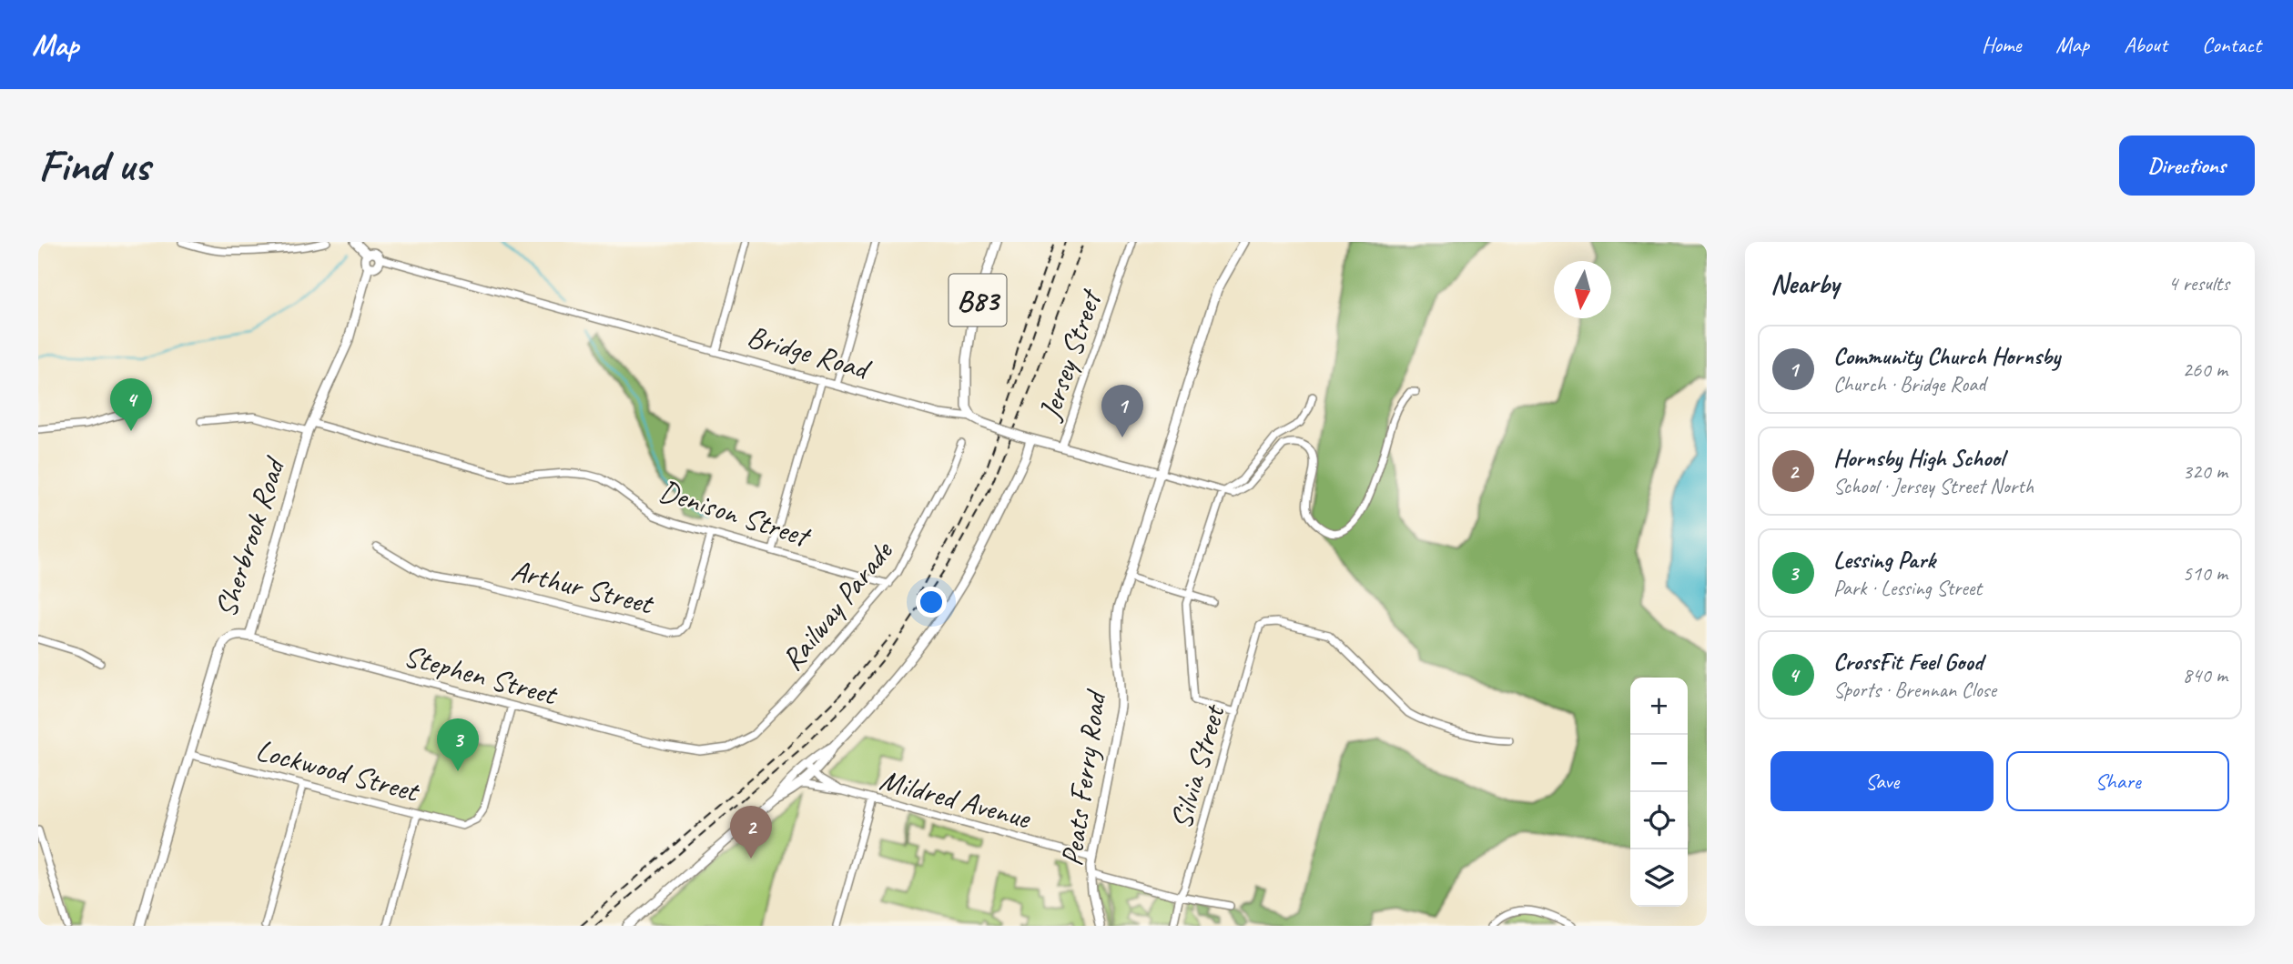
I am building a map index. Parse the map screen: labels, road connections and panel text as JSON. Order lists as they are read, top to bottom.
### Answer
{
  "streets": {
    "main road": [
      "B83",
      "Bridge Road",
      "Sherbrook Road",
      "Peats Ferry Road"
    ],
    "street": [
      "Jersey Street",
      "Denison Street",
      "Arthur Street",
      "Railway Parade",
      "Stephen Street",
      "Silvia Street",
      "Lockwood Street",
      "Mildred Avenue"
    ]
  },
  "crossings": [
    ["B83", "Bridge Road"],
    ["Bridge Road", "Jersey Street"],
    ["Bridge Road", "Sherbrook Road"],
    ["Bridge Road", "Peats Ferry Road"],
    ["Denison Street", "Sherbrook Road"],
    ["Denison Street", "Arthur Street"],
    ["Denison Street", "Railway Parade"],
    ["Sherbrook Road", "Stephen Street"],
    ["Sherbrook Road", "Lockwood Street"],
    ["Railway Parade", "Stephen Street"],
    ["Stephen Street", "Lockwood Street"],
    ["Peats Ferry Road", "Mildred Avenue"]
  ],
  "north": "bottom",
  "page": {
    "header": "Map",
    "nav": [
      "Home",
      "Map",
      "About",
      "Contact"
    ],
    "buttons": [
      "Directions",
      ["Save", "Share"]
    ],
    "title": "Find us",
    "heading": ["Nearby", "4 results"],
    "list": [
      {
        "mark": "1",
        "name": "Community Church Hornsby",
        "note": "Church · Bridge Road",
        "value": "260 m"
      },
      {
        "mark": "2",
        "name": "Hornsby High School",
        "note": "School · Jersey Street North",
        "value": "320 m"
      },
      {
        "mark": "3",
        "name": "Lessing Park",
        "note": "Park · Lessing Street",
        "value": "510 m"
      },
      {
        "mark": "4",
        "name": "CrossFit Feel Good",
        "note": "Sports · Brennan Close",
        "value": "840 m"
      }
    ],
    "pins": [
      "4",
      "1",
      "3",
      "2"
    ],
    "map_buttons": ["+", "−"]
  }
}
